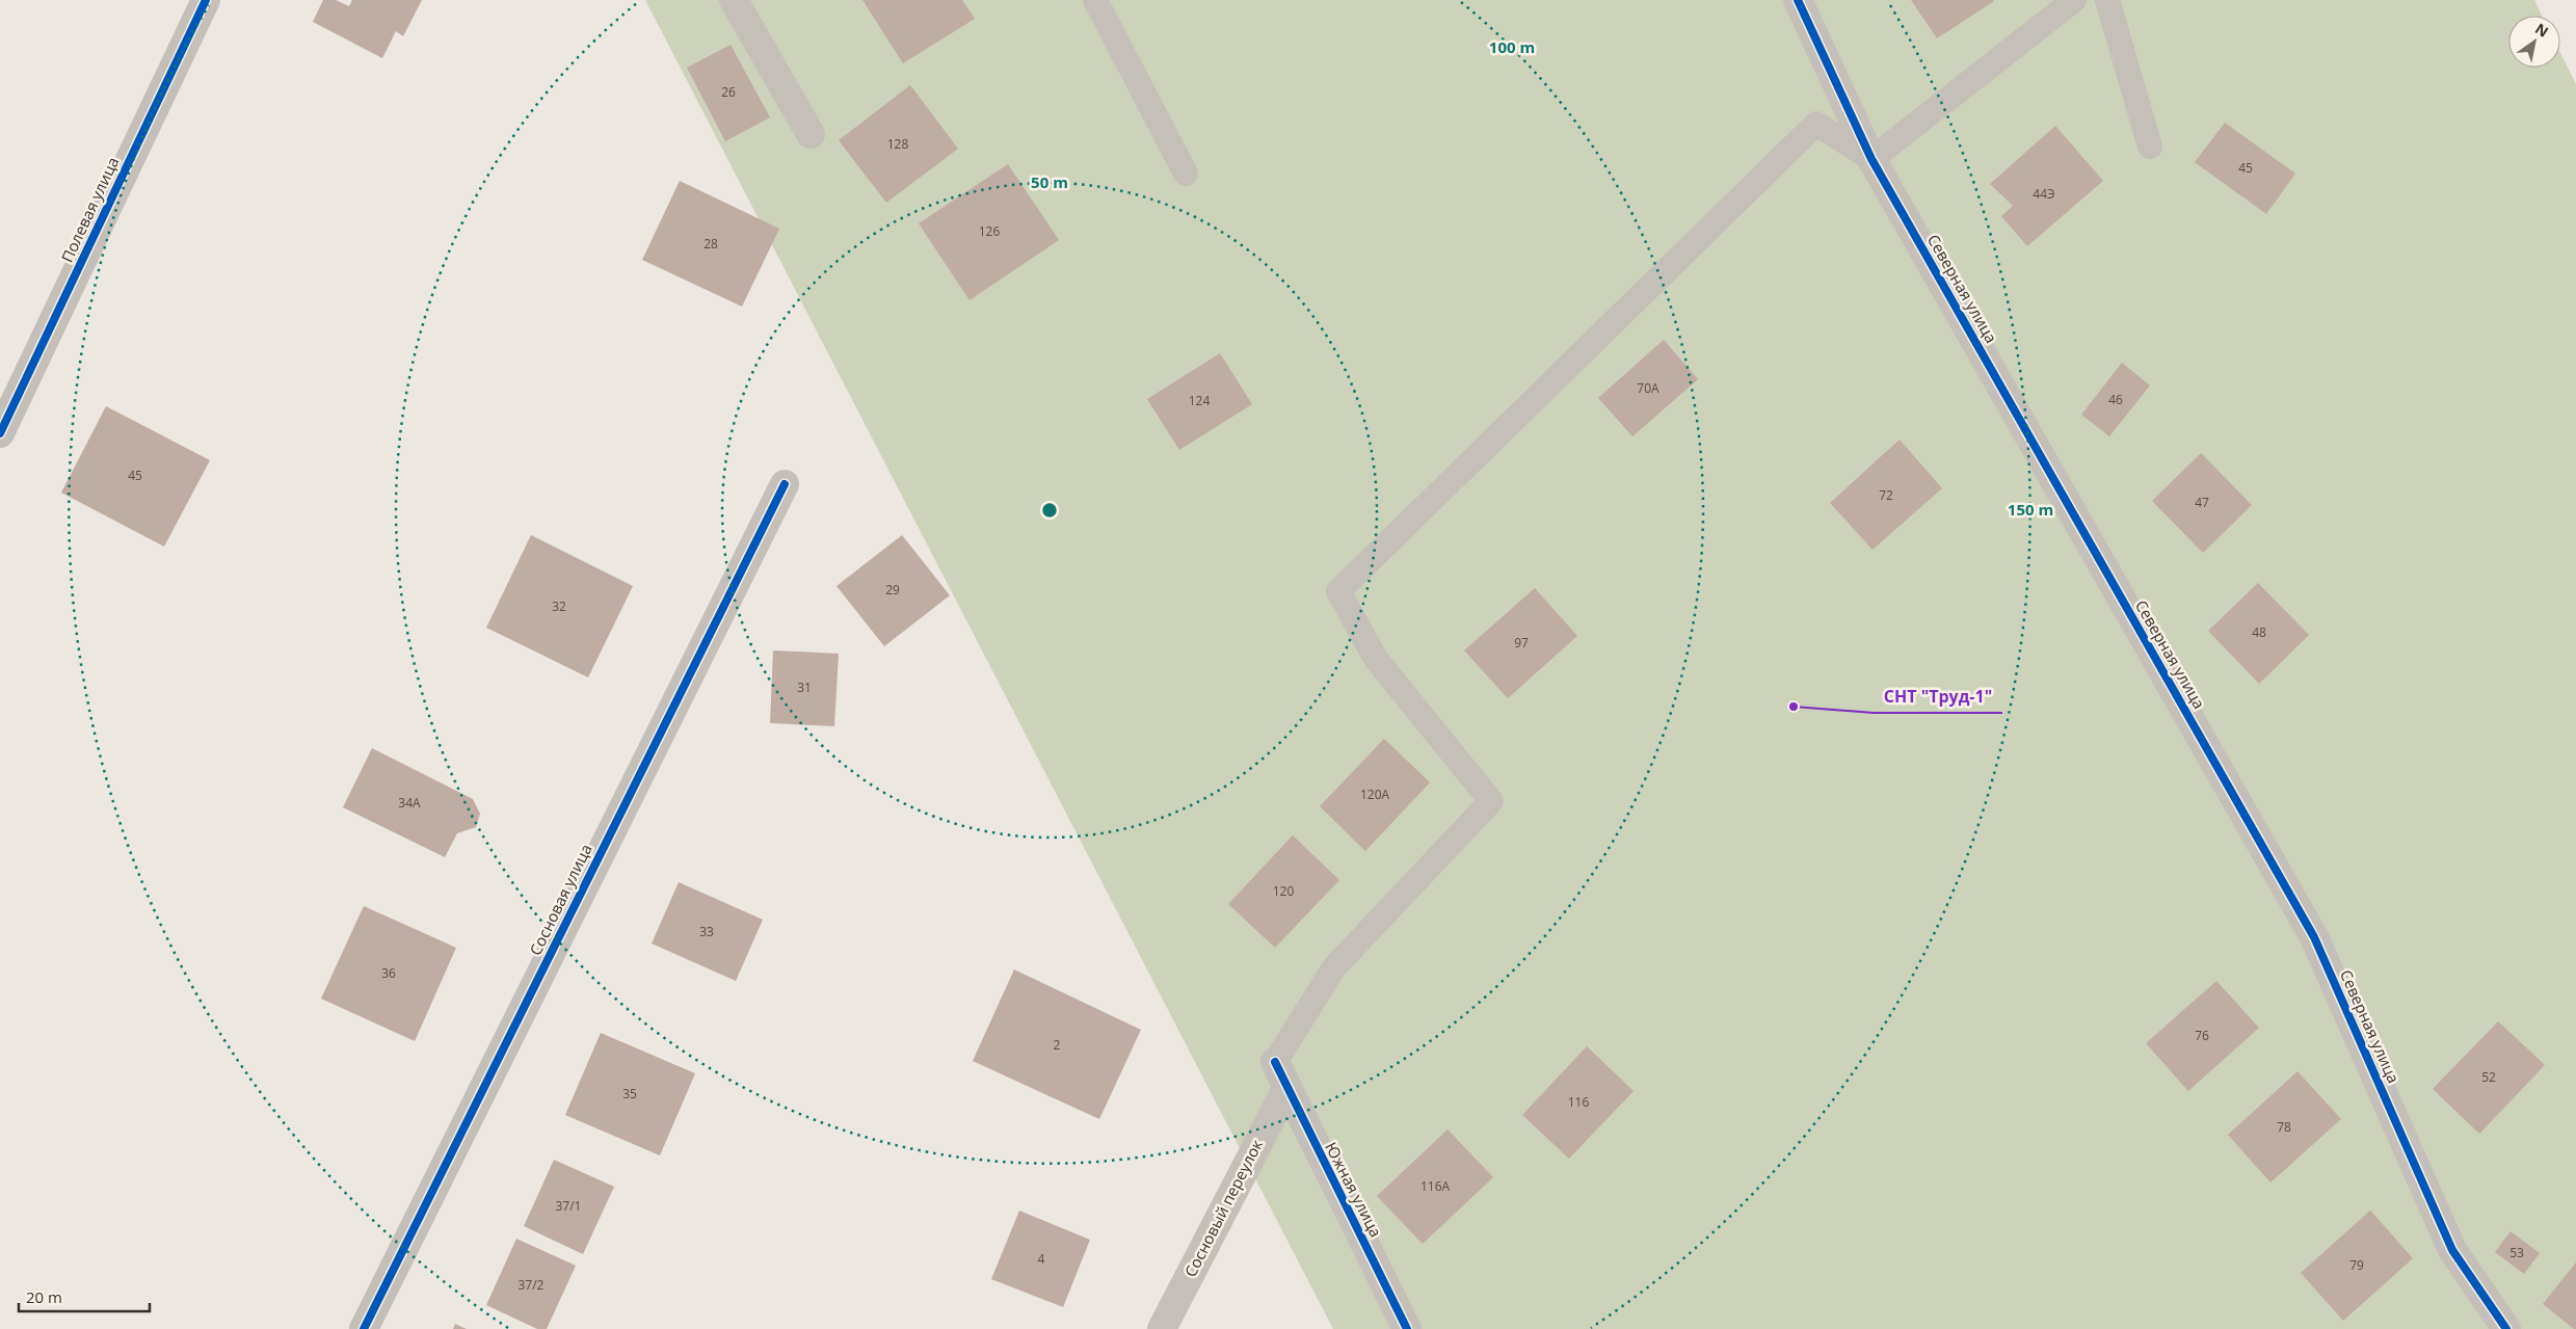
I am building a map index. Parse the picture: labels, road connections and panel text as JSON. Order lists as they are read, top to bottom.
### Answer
{
  "streets": {
    "street": [
      "Полевая улица",
      "Северная улица",
      "Сосновая улица",
      "Южная улица",
      "Сосновый переулок"
    ]
  },
  "crossings": [
    ["Южная улица", "Сосновый переулок"]
  ],
  "places": ["СНТ \"Труд-1\""],
  "house_numbers": [
    "26",
    "128",
    "45",
    "44Э",
    "126",
    "28",
    "70А",
    "46",
    "124",
    "45",
    "72",
    "47",
    "29",
    "32",
    "48",
    "97",
    "31",
    "120А",
    "34А",
    "120",
    "33",
    "36",
    "76",
    "2",
    "52",
    "35",
    "116",
    "78",
    "116А",
    "37/1",
    "53",
    "4",
    "79",
    "37/2"
  ],
  "scale_bar": "20 m",
  "north": "top right",
  "rings": ["100 m", "50 m", "150 m"]
}
